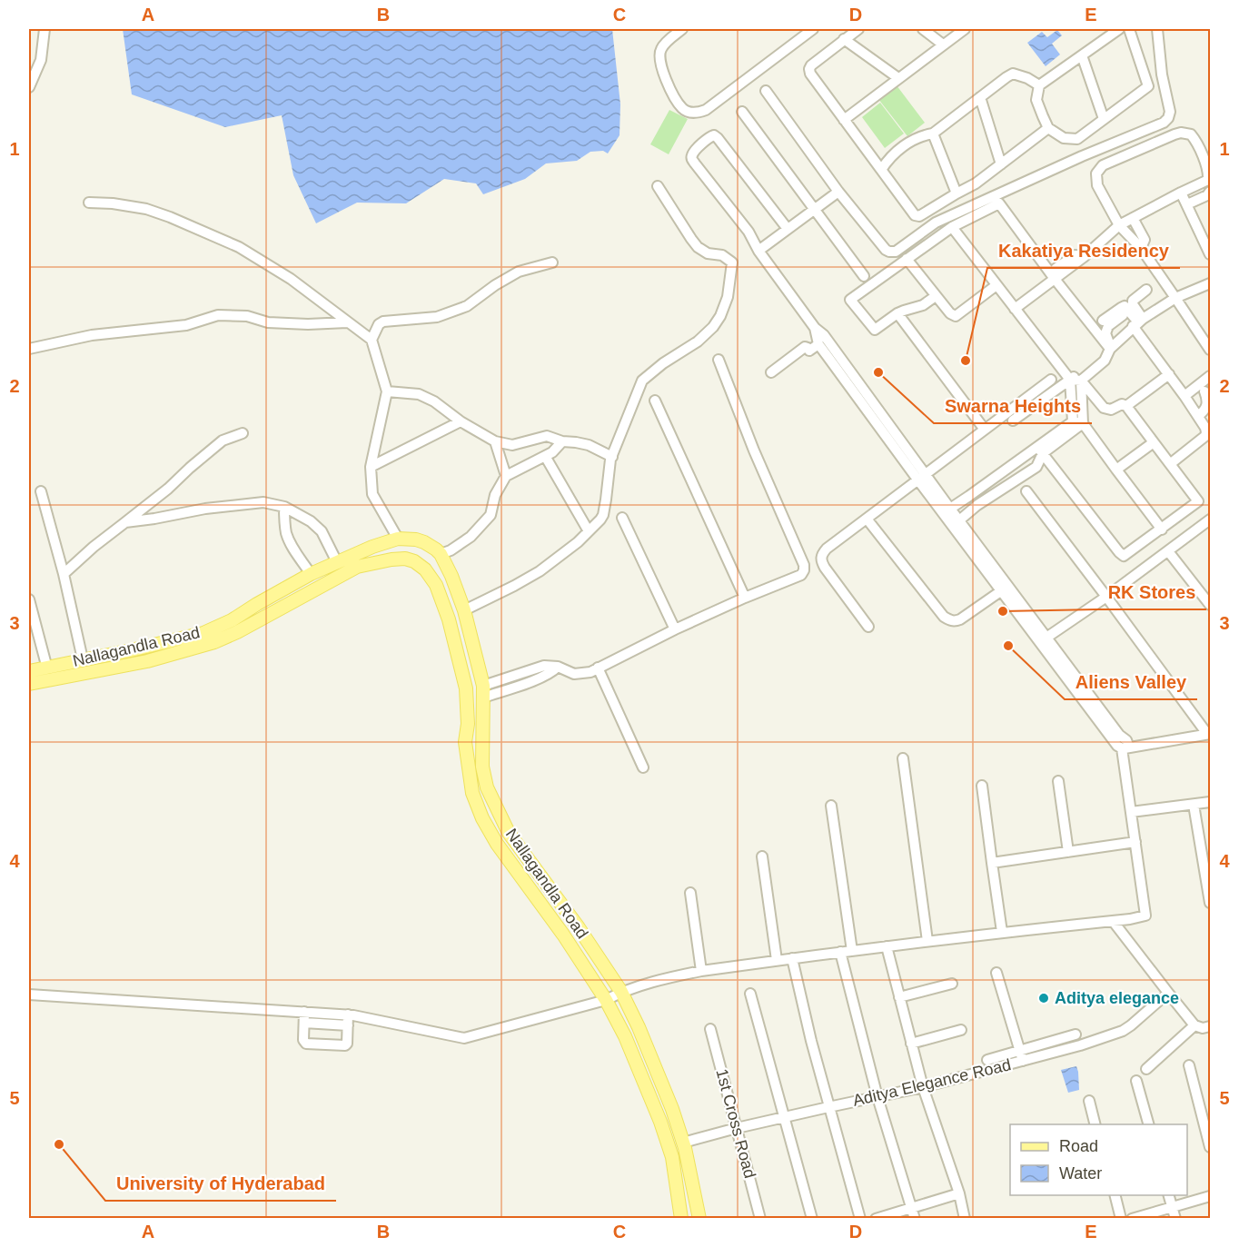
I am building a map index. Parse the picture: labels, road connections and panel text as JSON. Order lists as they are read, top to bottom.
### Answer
{
  "streets": {
    "main road": ["Nallagandla Road"],
    "street": ["Aditya Elegance Road", "1st Cross Road"]
  },
  "crossings": [
    ["Nallagandla Road", "Aditya Elegance Road"],
    ["Aditya Elegance Road", "1st Cross Road"]
  ],
  "places": [
    "Kakatiya Residency",
    "Swarna Heights",
    "RK Stores",
    "Aliens Valley",
    "Aditya elegance",
    "University of Hyderabad"
  ],
  "legend": ["Road", "Water"],
  "grid": {
    "columns": [
      "A",
      "B",
      "C",
      "D",
      "E"
    ],
    "rows": [
      "1",
      "2",
      "3",
      "4",
      "5"
    ]
  }
}
